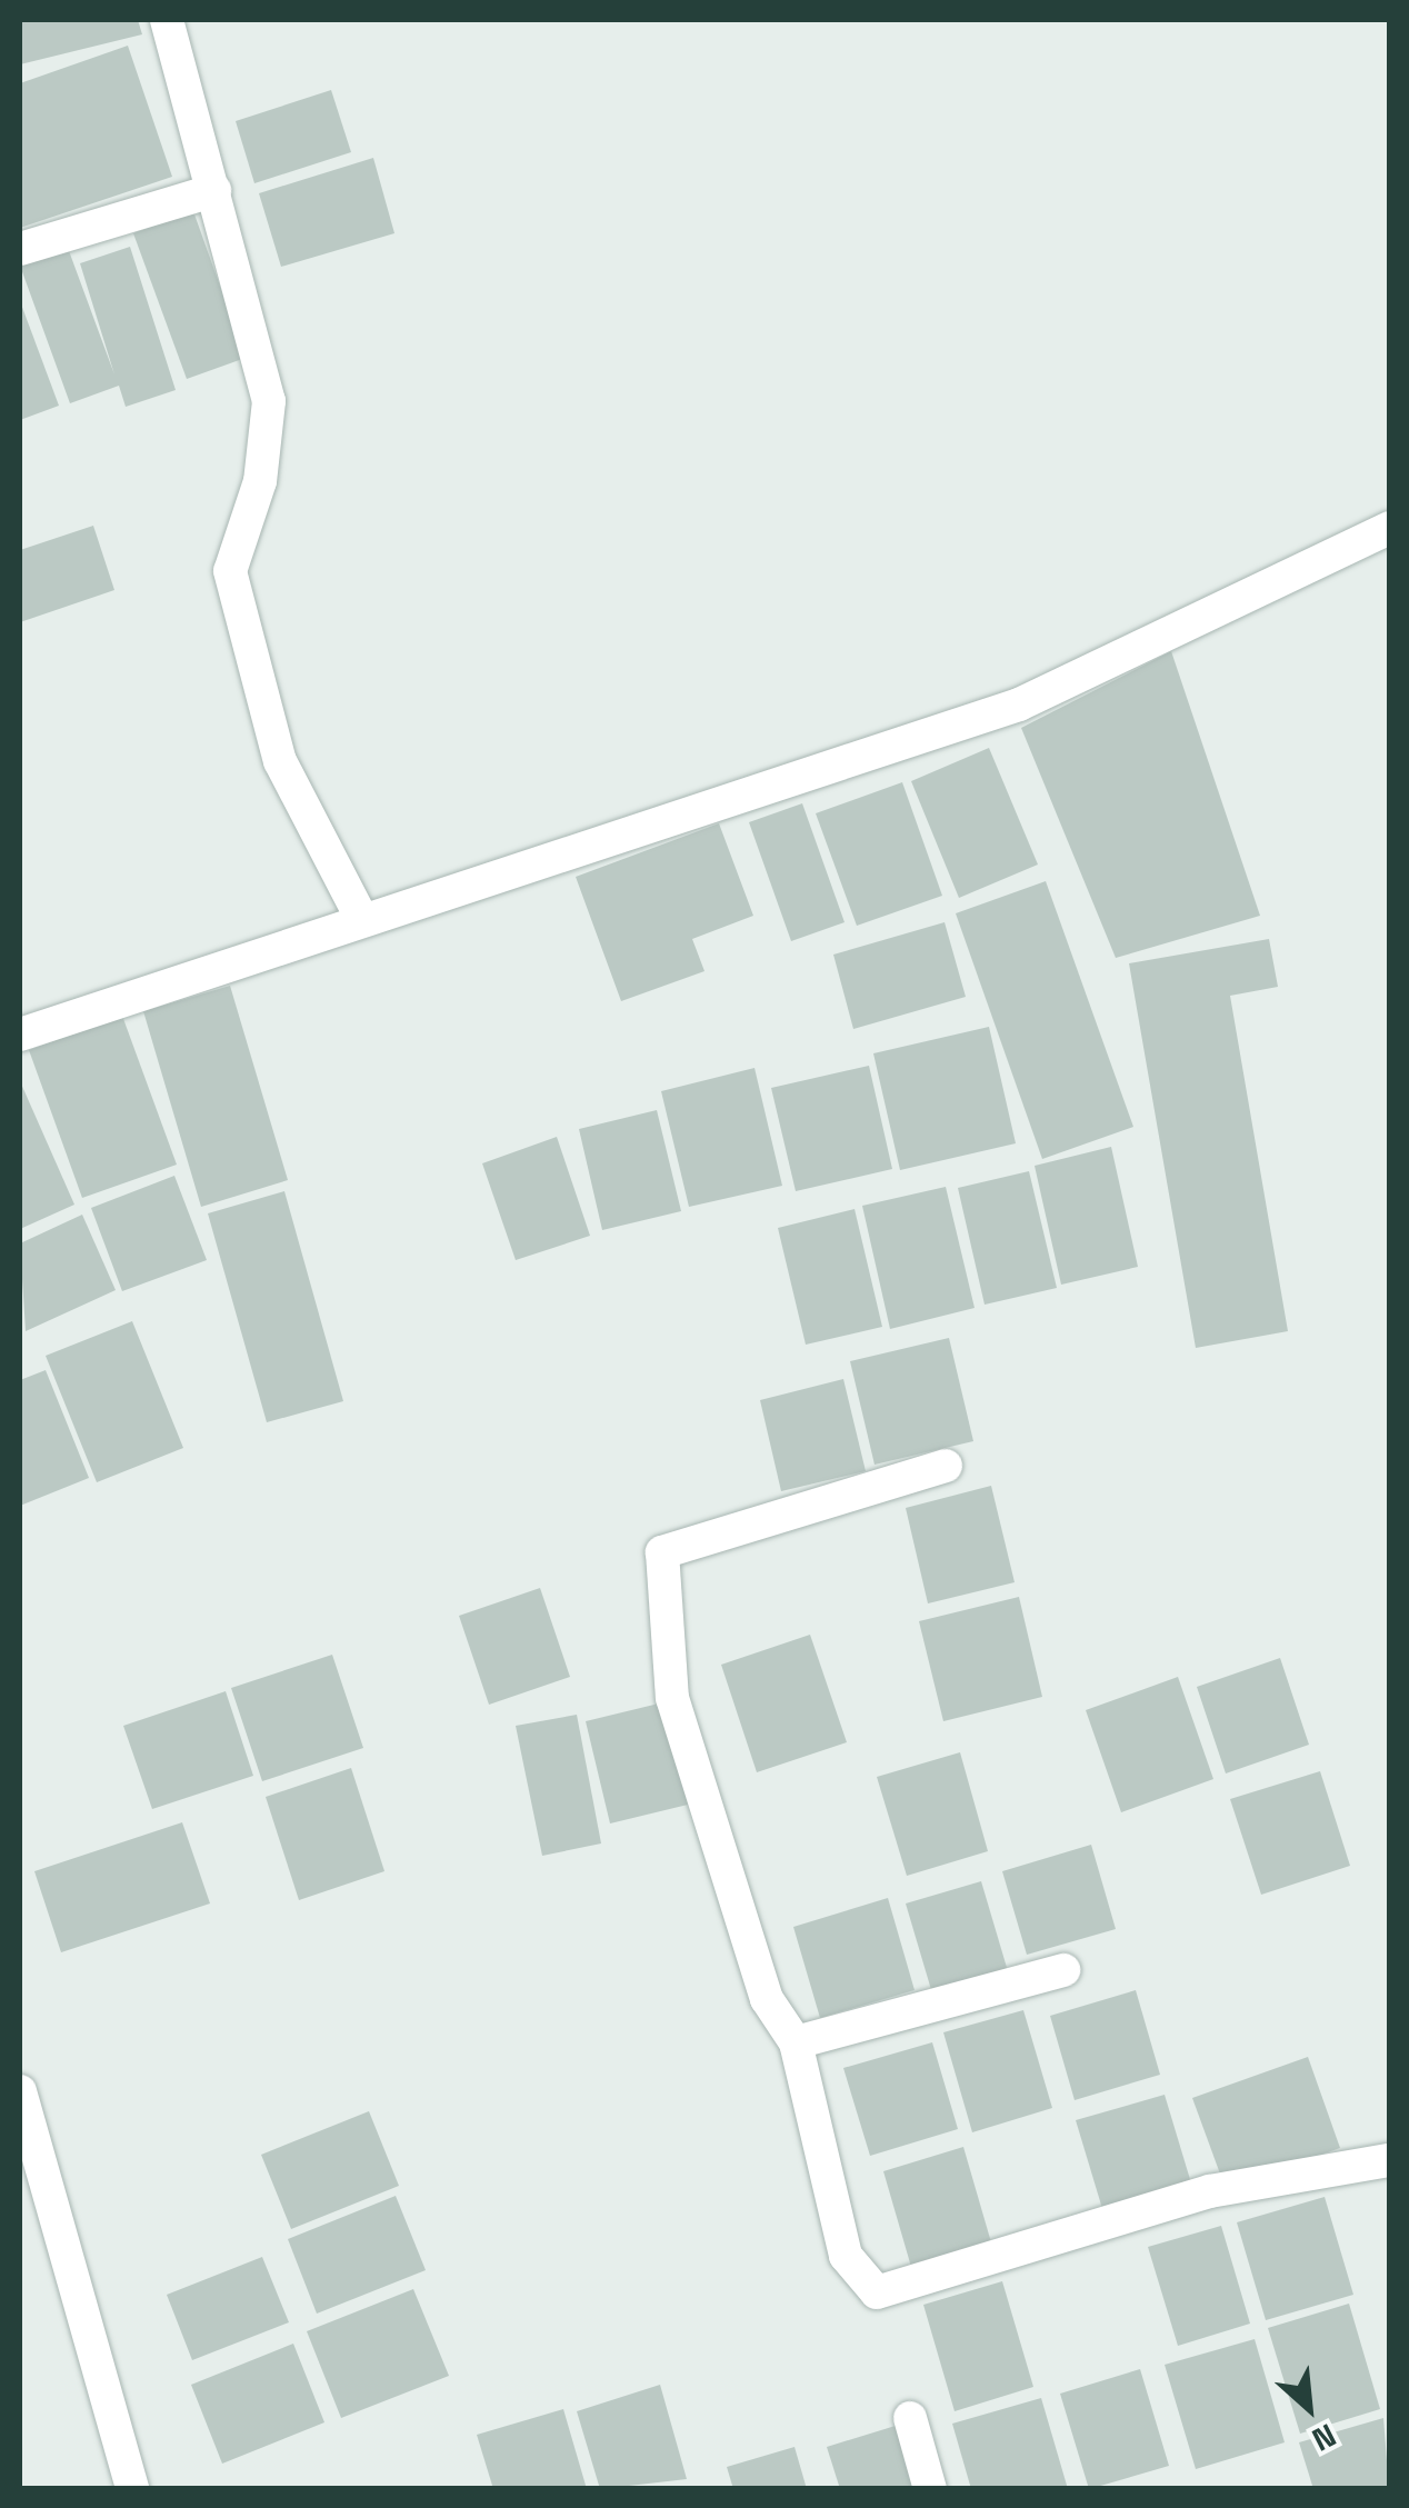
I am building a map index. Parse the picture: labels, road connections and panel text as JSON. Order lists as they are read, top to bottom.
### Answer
{
  "north": "bottom right"
}
